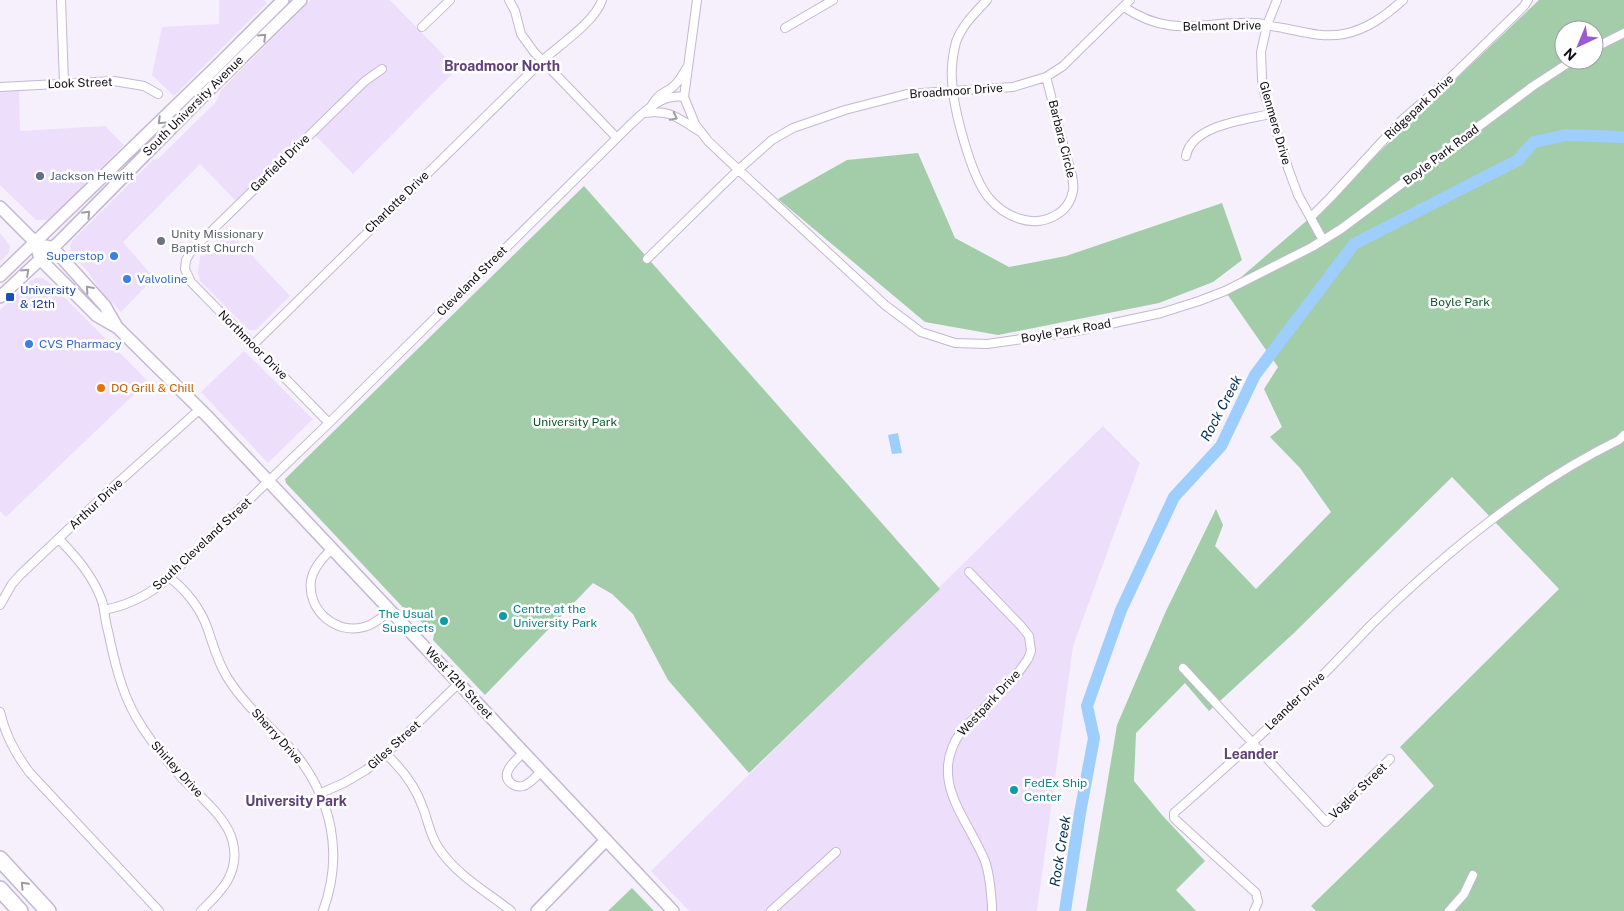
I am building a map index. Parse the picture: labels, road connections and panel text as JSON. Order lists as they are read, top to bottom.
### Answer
{
  "streets": {
    "main road": ["South University Avenue", "West 12th Street"],
    "street": [
      "Belmont Drive",
      "Look Street",
      "Broadmoor Drive",
      "Ridgepark Drive",
      "Glenmere Drive",
      "Barbara Circle",
      "Boyle Park Road",
      "Garfield Drive",
      "Charlotte Drive",
      "Cleveland Street",
      "Northmoor Drive",
      "Arthur Drive",
      "South Cleveland Street",
      "Leander Drive",
      "Westpark Drive",
      "Sherry Drive",
      "Giles Street",
      "Shirley Drive",
      "Vogler Street"
    ]
  },
  "crossings": [
    ["Belmont Drive", "Broadmoor Drive"],
    ["Belmont Drive", "Glenmere Drive"],
    ["Broadmoor Drive", "Barbara Circle"],
    ["Broadmoor Drive", "Boyle Park Road"],
    ["South University Avenue", "West 12th Street"],
    ["Ridgepark Drive", "Glenmere Drive"],
    ["Glenmere Drive", "Boyle Park Road"],
    ["Boyle Park Road", "Cleveland Street"],
    ["Garfield Drive", "Northmoor Drive"],
    ["Charlotte Drive", "Northmoor Drive"],
    ["Cleveland Street", "Northmoor Drive"],
    ["Cleveland Street", "South Cleveland Street"],
    ["Cleveland Street", "West 12th Street"],
    ["Arthur Drive", "West 12th Street"],
    ["Arthur Drive", "Shirley Drive"],
    ["South Cleveland Street", "West 12th Street"],
    ["South Cleveland Street", "Sherry Drive"],
    ["South Cleveland Street", "Shirley Drive"],
    ["West 12th Street", "Giles Street"],
    ["Leander Drive", "Vogler Street"],
    ["Sherry Drive", "Giles Street"]
  ],
  "districts": ["Broadmoor North", "Leander", "University Park"],
  "water": ["Rock Creek"],
  "parks": ["Boyle Park", "University Park"],
  "places": {
    "other": [
      "Jackson Hewitt",
      "Unity Missionary Baptist Church",
      "Superstop",
      "Valvoline",
      "CVS Pharmacy",
      "DQ Grill & Chill",
      "Centre at the University Park",
      "The Usual Suspects",
      "FedEx Ship Center"
    ],
    "transit": ["University & 12th"]
  },
  "north": "bottom left"
}
